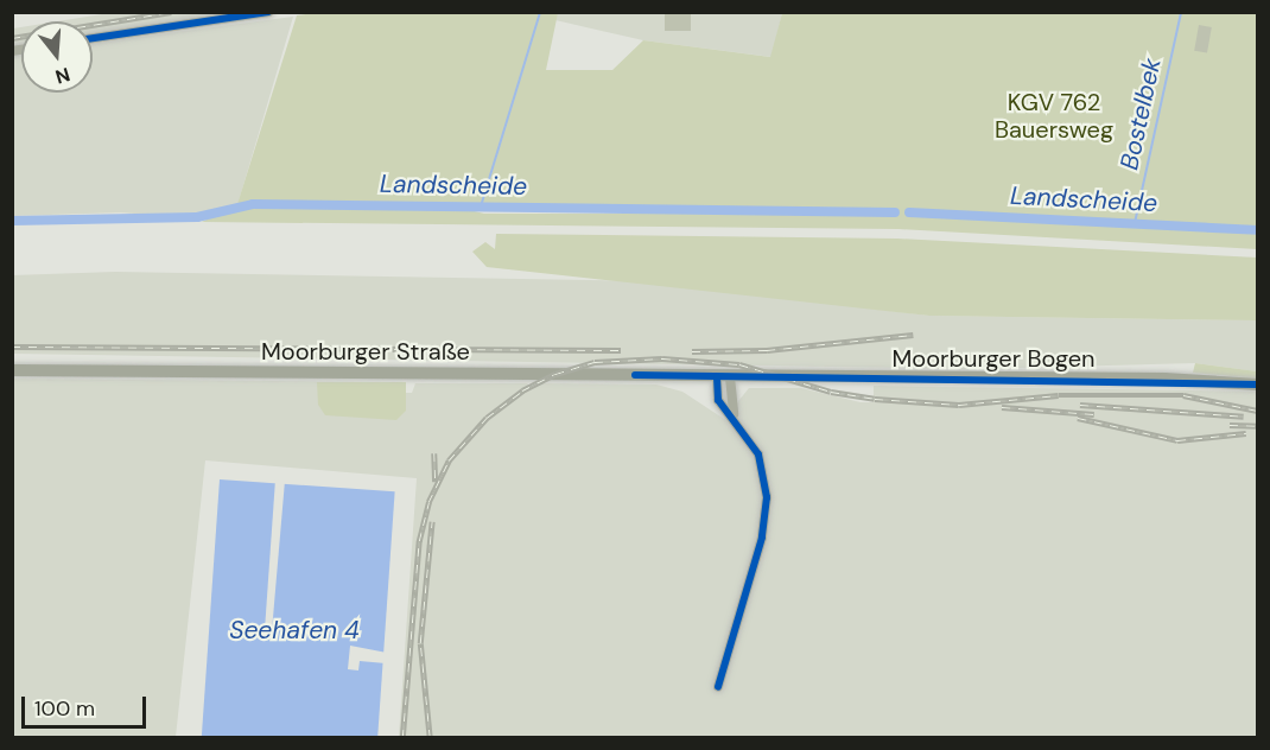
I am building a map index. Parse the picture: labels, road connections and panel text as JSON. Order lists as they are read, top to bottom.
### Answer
{
  "streets": {
    "main road": ["Moorburger Straße", "Moorburger Bogen"]
  },
  "crossings": [
    ["Moorburger Straße", "Moorburger Bogen"]
  ],
  "water": ["Bostelbek", "Landscheide", "Seehafen 4"],
  "parks": ["KGV 762 Bauersweg"],
  "scale_bar": "100 m",
  "north": "bottom"
}
